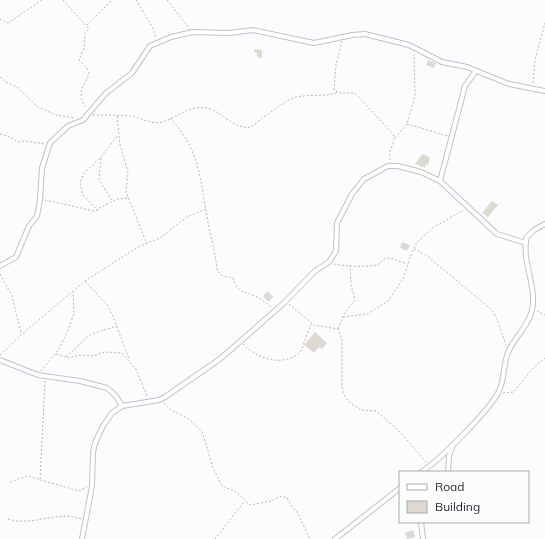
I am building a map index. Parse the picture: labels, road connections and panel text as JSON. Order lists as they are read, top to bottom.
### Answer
{
  "legend": ["Road", "Building"]
}
